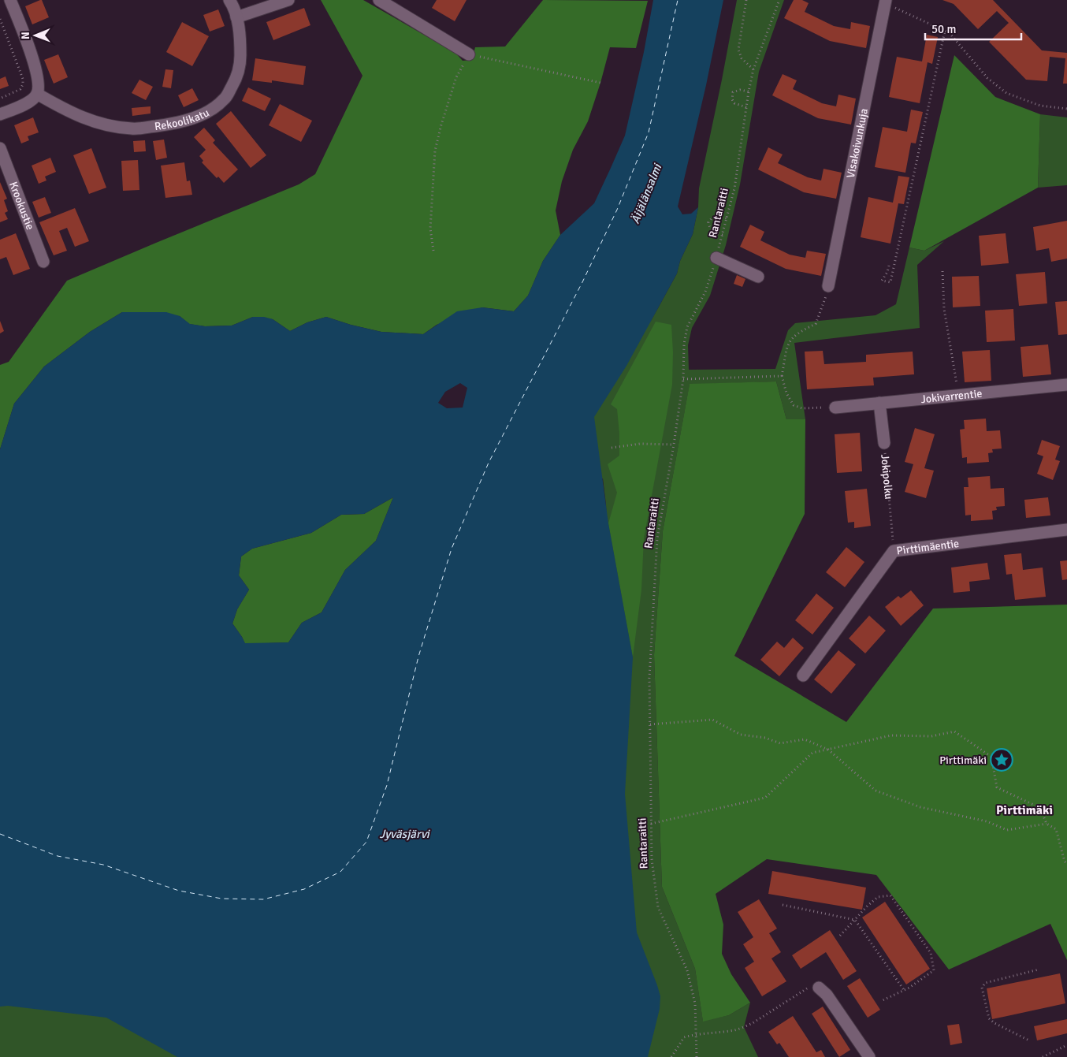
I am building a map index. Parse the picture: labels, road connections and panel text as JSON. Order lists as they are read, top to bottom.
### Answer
{
  "streets": {
    "street": [
      "Rekoolikatu",
      "Visakoivunkuja",
      "Krookustie",
      "Jokivarrentie",
      "Jokipolku",
      "Pirttimäentie"
    ],
    "path": ["Rantaraitti"]
  },
  "crossings": [
    ["Jokivarrentie", "Jokipolku"],
    ["Jokipolku", "Pirttimäentie"]
  ],
  "districts": ["Pirttimäki"],
  "water": ["Äijälänsalmi", "Jyväsjärvi"],
  "places": {
    "place": ["Pirttimäki"]
  },
  "scale_bar": "50 m",
  "north": "left"
}
